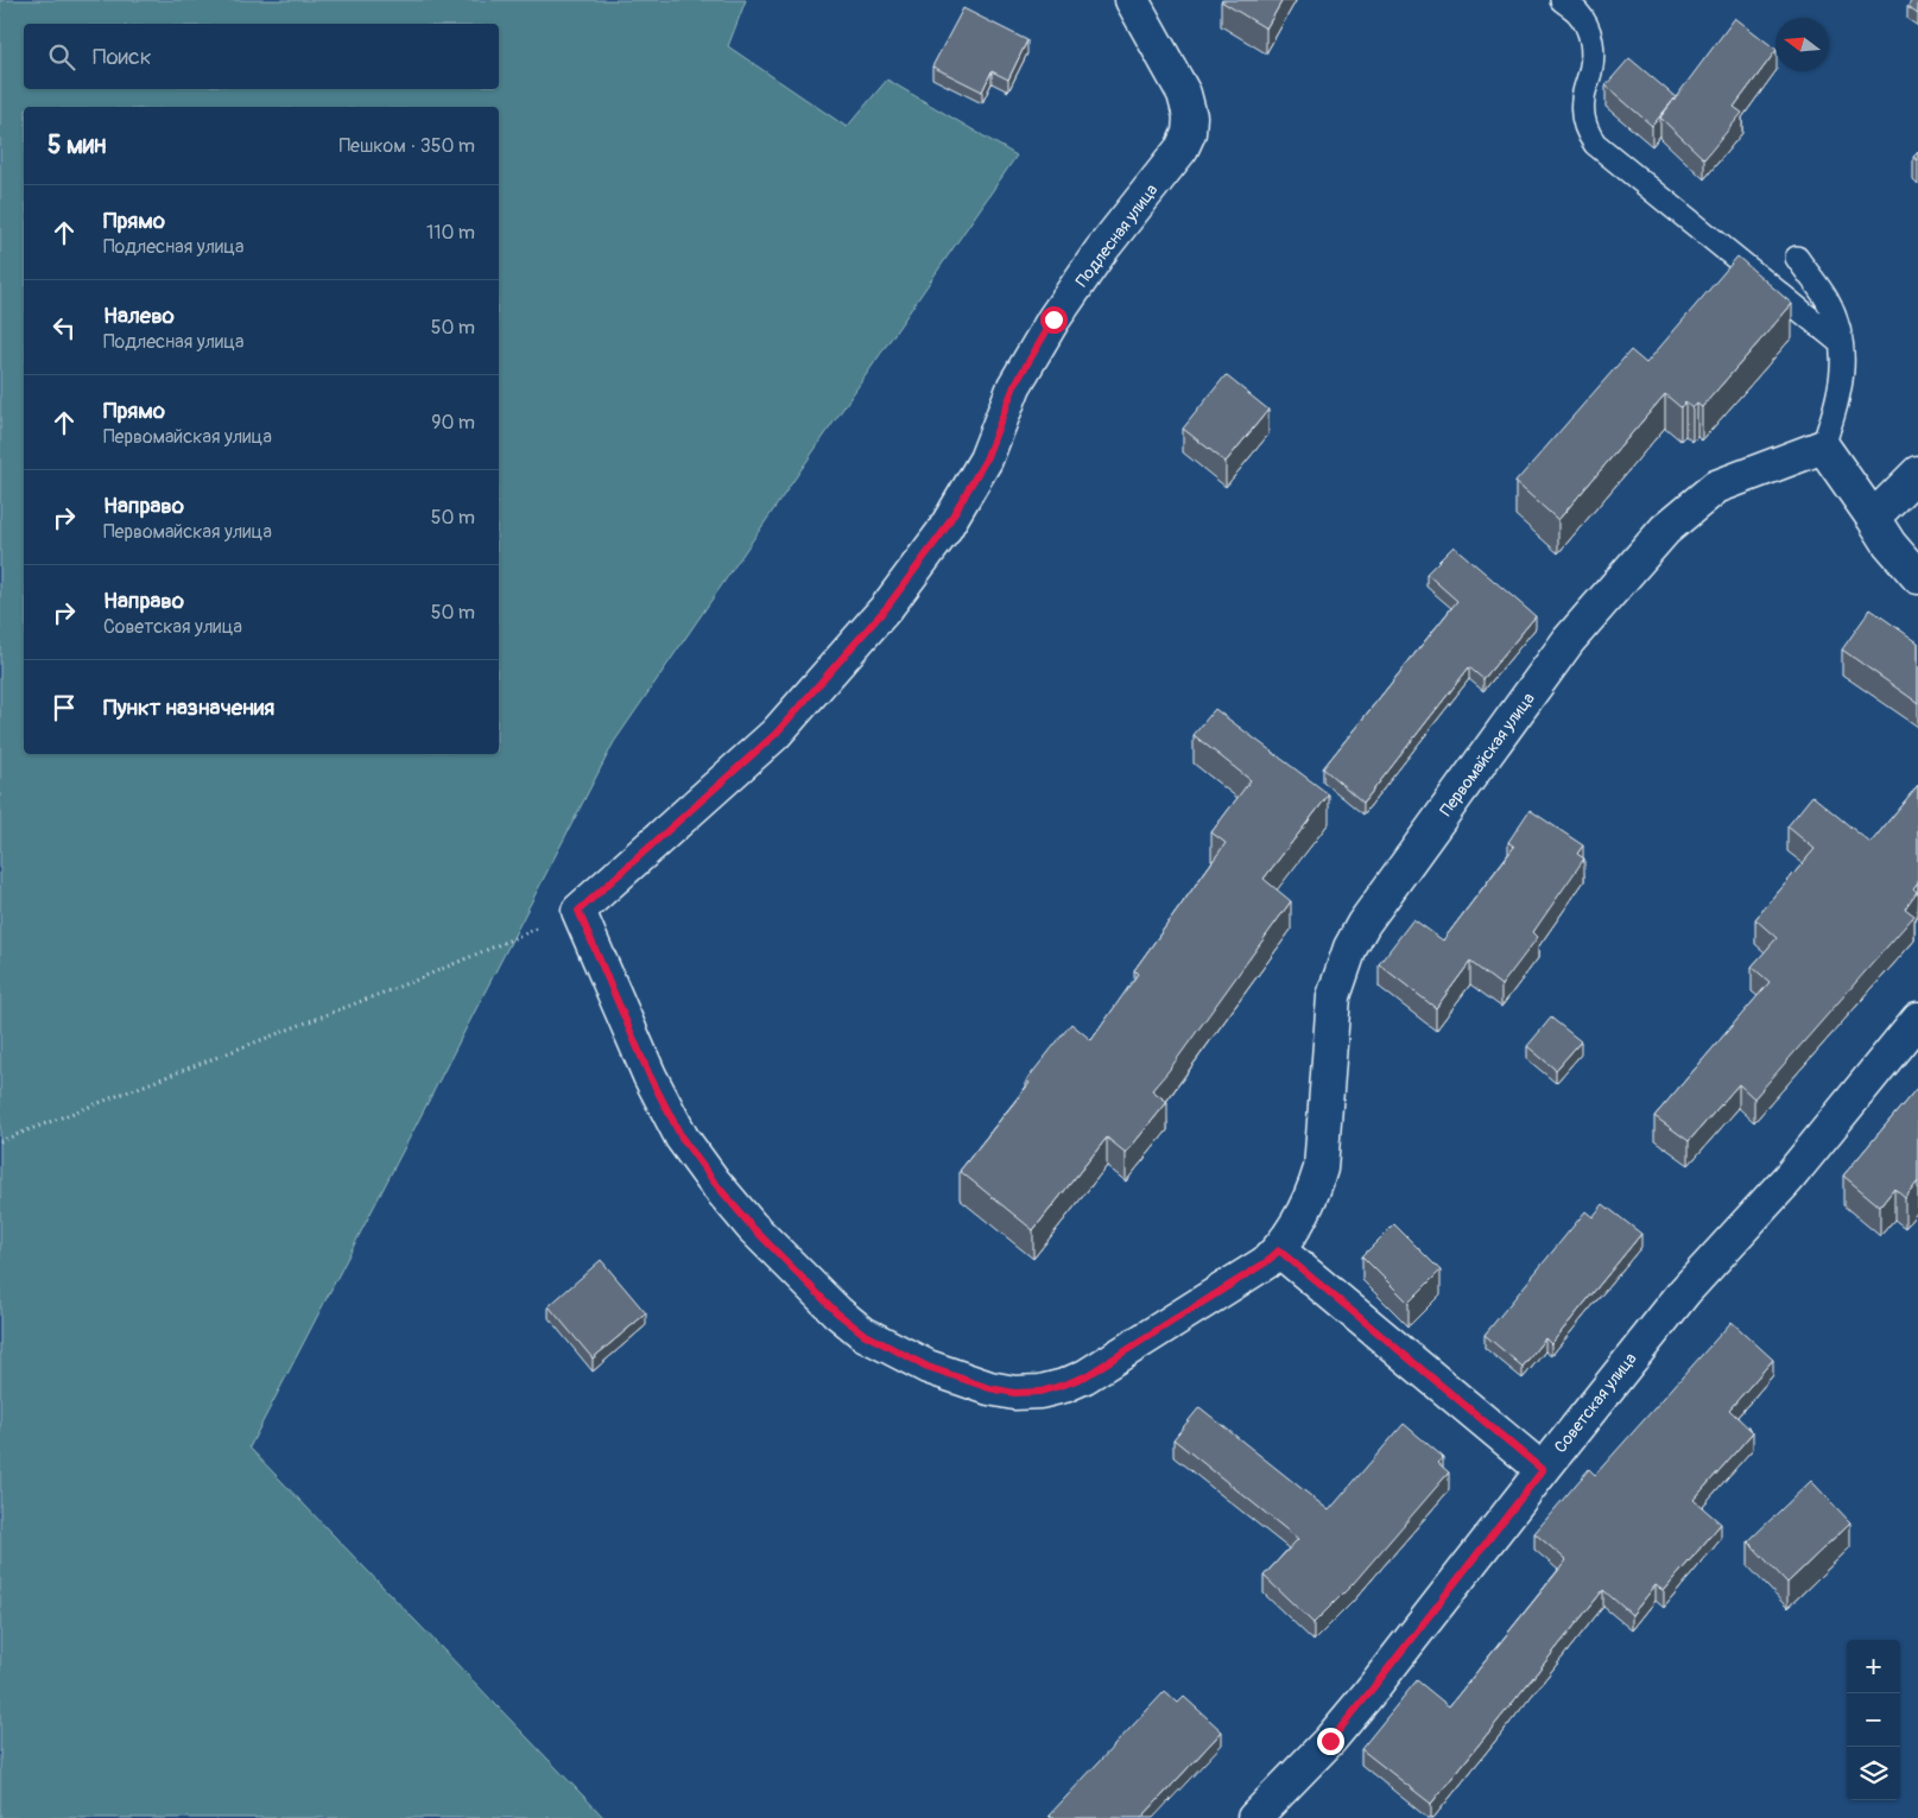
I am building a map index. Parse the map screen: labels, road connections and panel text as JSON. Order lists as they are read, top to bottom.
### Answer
{
  "streets": {
    "street": ["Подлесная улица", "Первомайская улица", "Советская улица"]
  },
  "crossings": [
    ["Подлесная улица", "Первомайская улица"]
  ],
  "north": "left",
  "page": {
    "search": "Поиск",
    "heading": ["5 мин", "Пешком · 350 m"],
    "list": [
      ["Прямо", "Подлесная улица", "110 m"],
      ["Налево", "Подлесная улица", "50 m"],
      ["Прямо", "Первомайская улица", "90 m"],
      ["Направо", "Первомайская улица", "50 m"],
      ["Направо", "Советская улица", "50 m"],
      "Пункт назначения"
    ],
    "map_buttons": ["+", "−"]
  }
}
